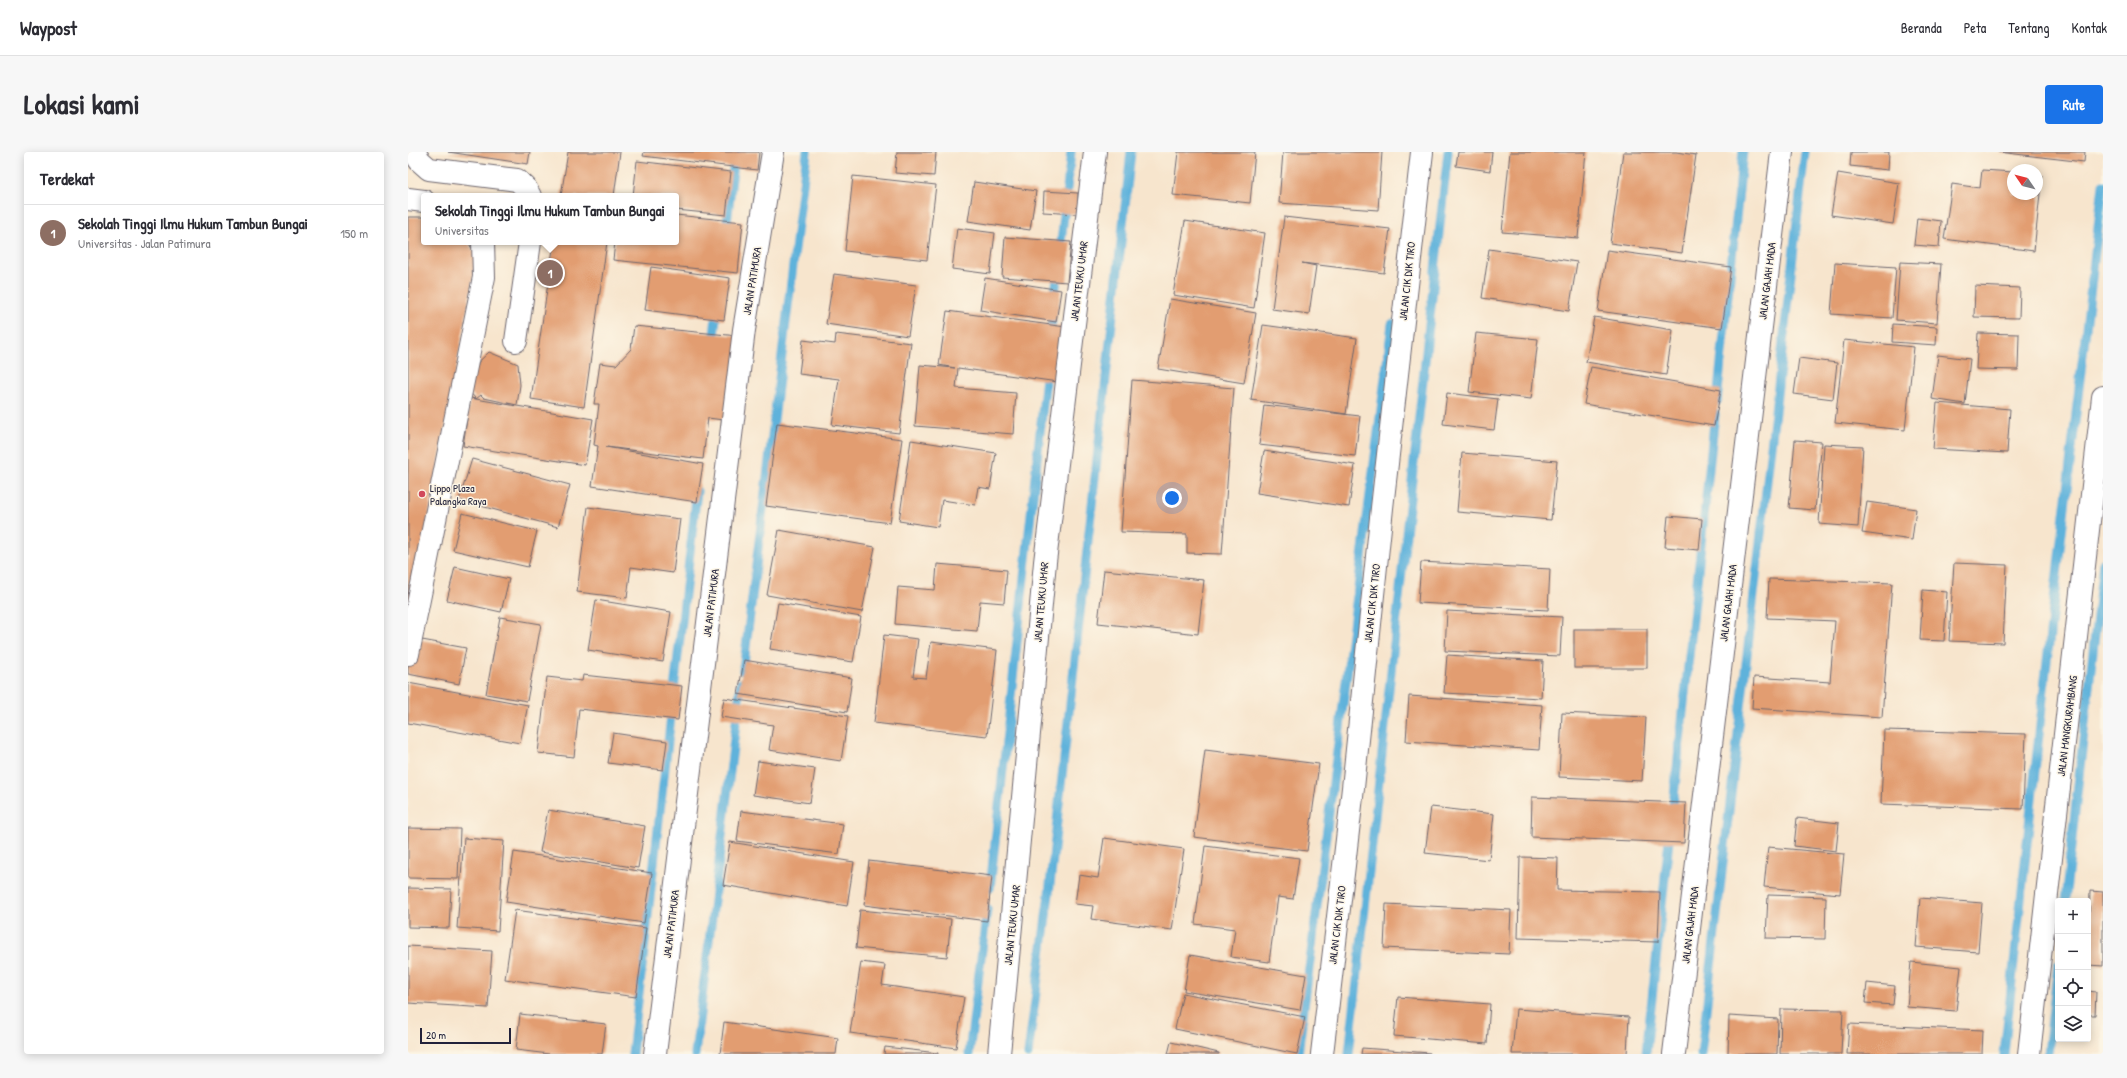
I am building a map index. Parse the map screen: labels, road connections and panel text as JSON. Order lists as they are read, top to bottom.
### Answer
{
  "streets": {
    "street": [
      "JALAN PATIMURA",
      "JALAN TEUKU UMAR",
      "JALAN CIK DIK TIRO",
      "JALAN GAJAH MADA",
      "JALAN MANGKURAMBANG"
    ]
  },
  "places": ["Lippo Plaza Palangka Raya"],
  "scale_bar": "20 m",
  "north": "top left",
  "page": {
    "header": "Waypost",
    "nav": [
      "Beranda",
      "Peta",
      "Tentang",
      "Kontak"
    ],
    "title": "Lokasi kami",
    "buttons": "Rute",
    "heading": "Terdekat",
    "popup": ["Sekolah Tinggi Ilmu Hukum Tambun Bungai", "Universitas"],
    "list": [
      {
        "mark": "1",
        "name": "Sekolah Tinggi Ilmu Hukum Tambun Bungai",
        "note": "Universitas · Jalan Patimura",
        "value": "150 m"
      }
    ],
    "pins": "1",
    "map_buttons": ["+", "−"],
    "scale": "20 m"
  }
}
